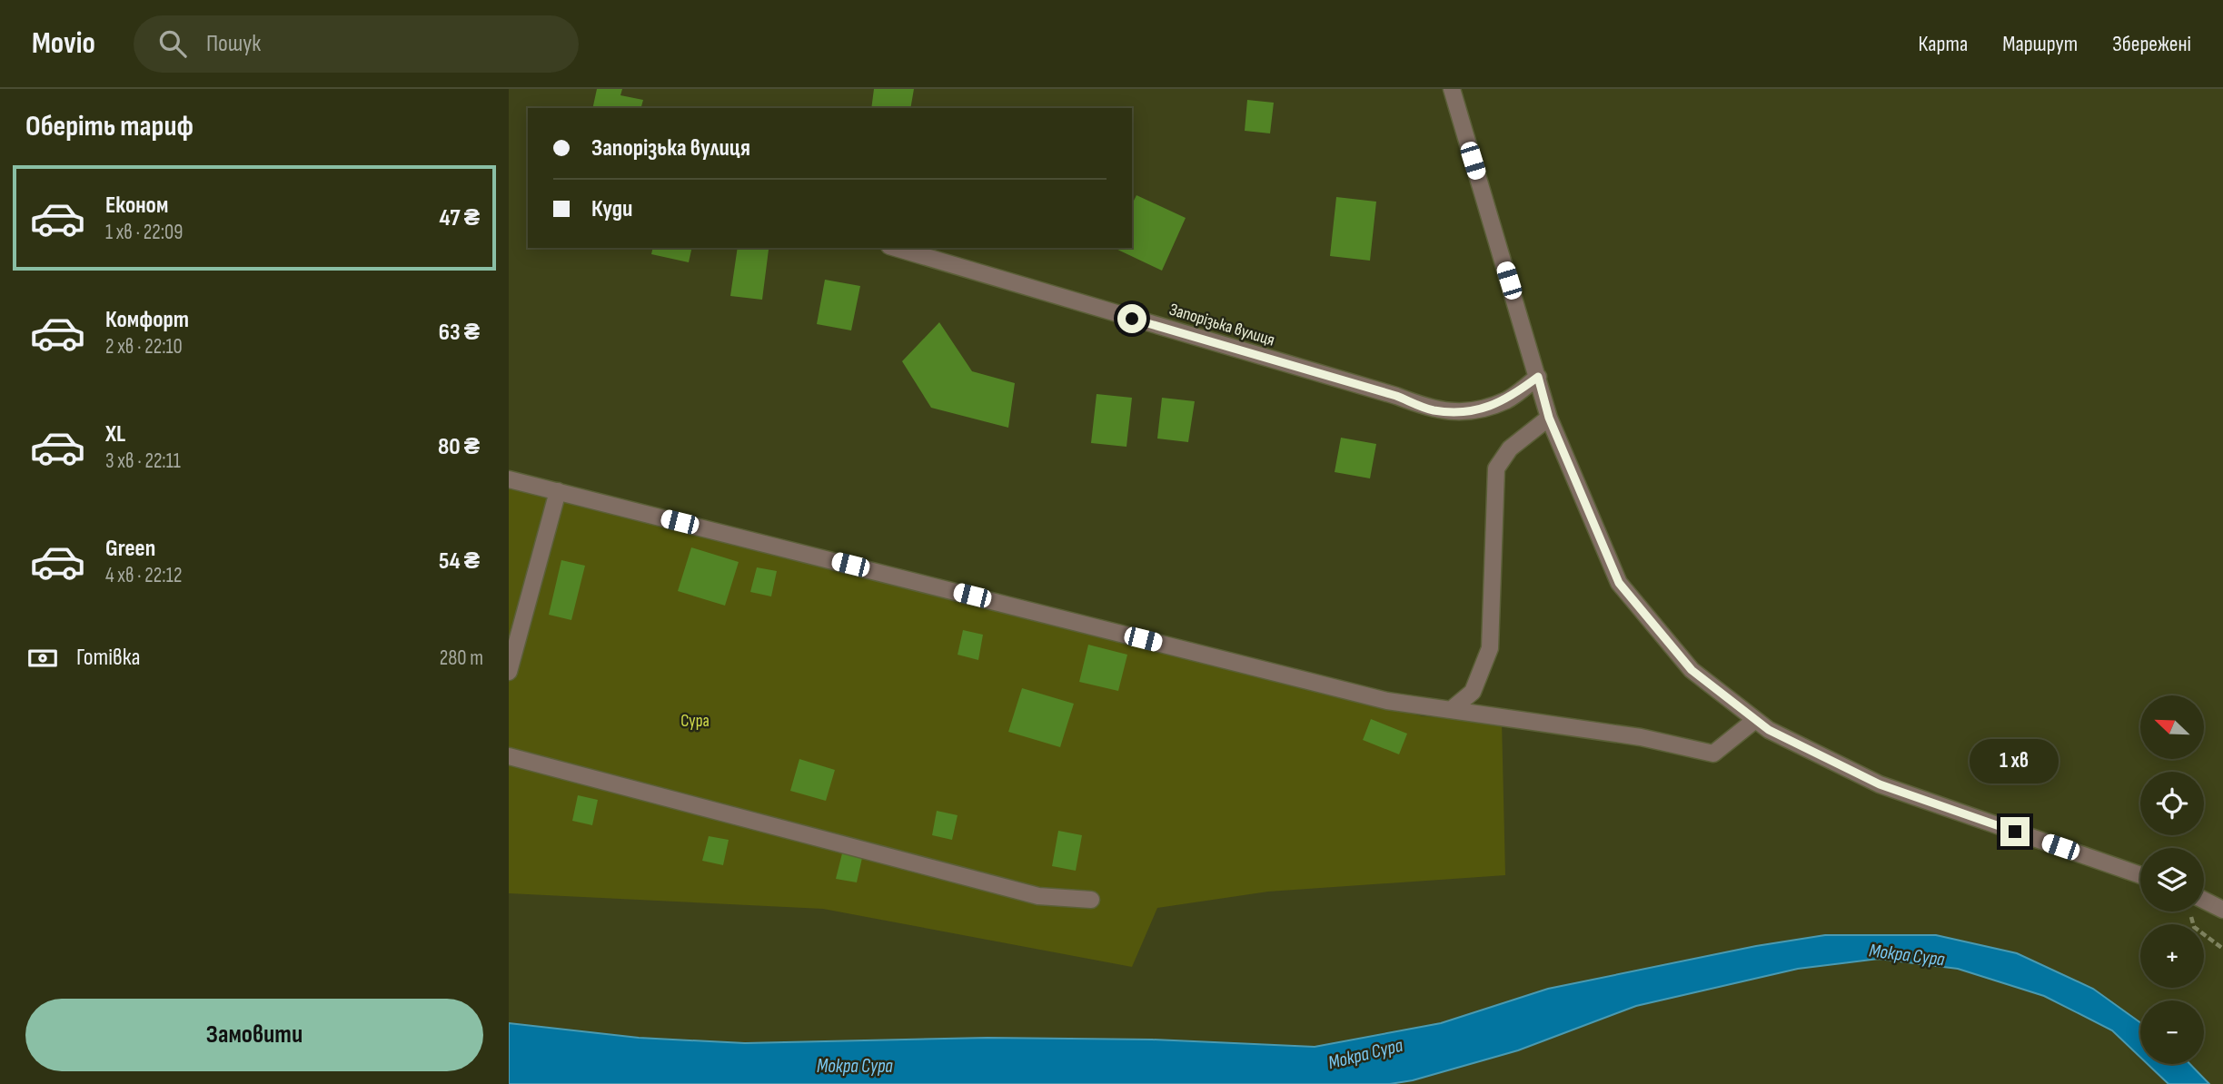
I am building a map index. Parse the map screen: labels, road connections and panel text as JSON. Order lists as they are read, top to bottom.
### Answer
{
  "streets": {
    "street": ["Запорізька вулиця"]
  },
  "water": ["Мокра Сура"],
  "parks": ["Сура"],
  "north": "top left",
  "page": {
    "header": "Movio",
    "search": "Пошук",
    "nav": ["Карта", "Маршрут", "Збережені"],
    "heading": "Оберіть тариф",
    "banner": ["Запорізька вулиця", "Куди"],
    "list": [
      {
        "name": "Економ",
        "note": "1 хв · 22:09",
        "value": "47 ₴"
      },
      {
        "name": "Комфорт",
        "note": "2 хв · 22:10",
        "value": "63 ₴"
      },
      {
        "name": "XL",
        "note": "3 хв · 22:11",
        "value": "80 ₴"
      },
      {
        "name": "Green",
        "note": "4 хв · 22:12",
        "value": "54 ₴"
      }
    ],
    "pay": ["Готівка", "280 m"],
    "map_buttons": ["+", "−"],
    "bubble": "1 хв",
    "buttons": "Замовити"
  }
}
